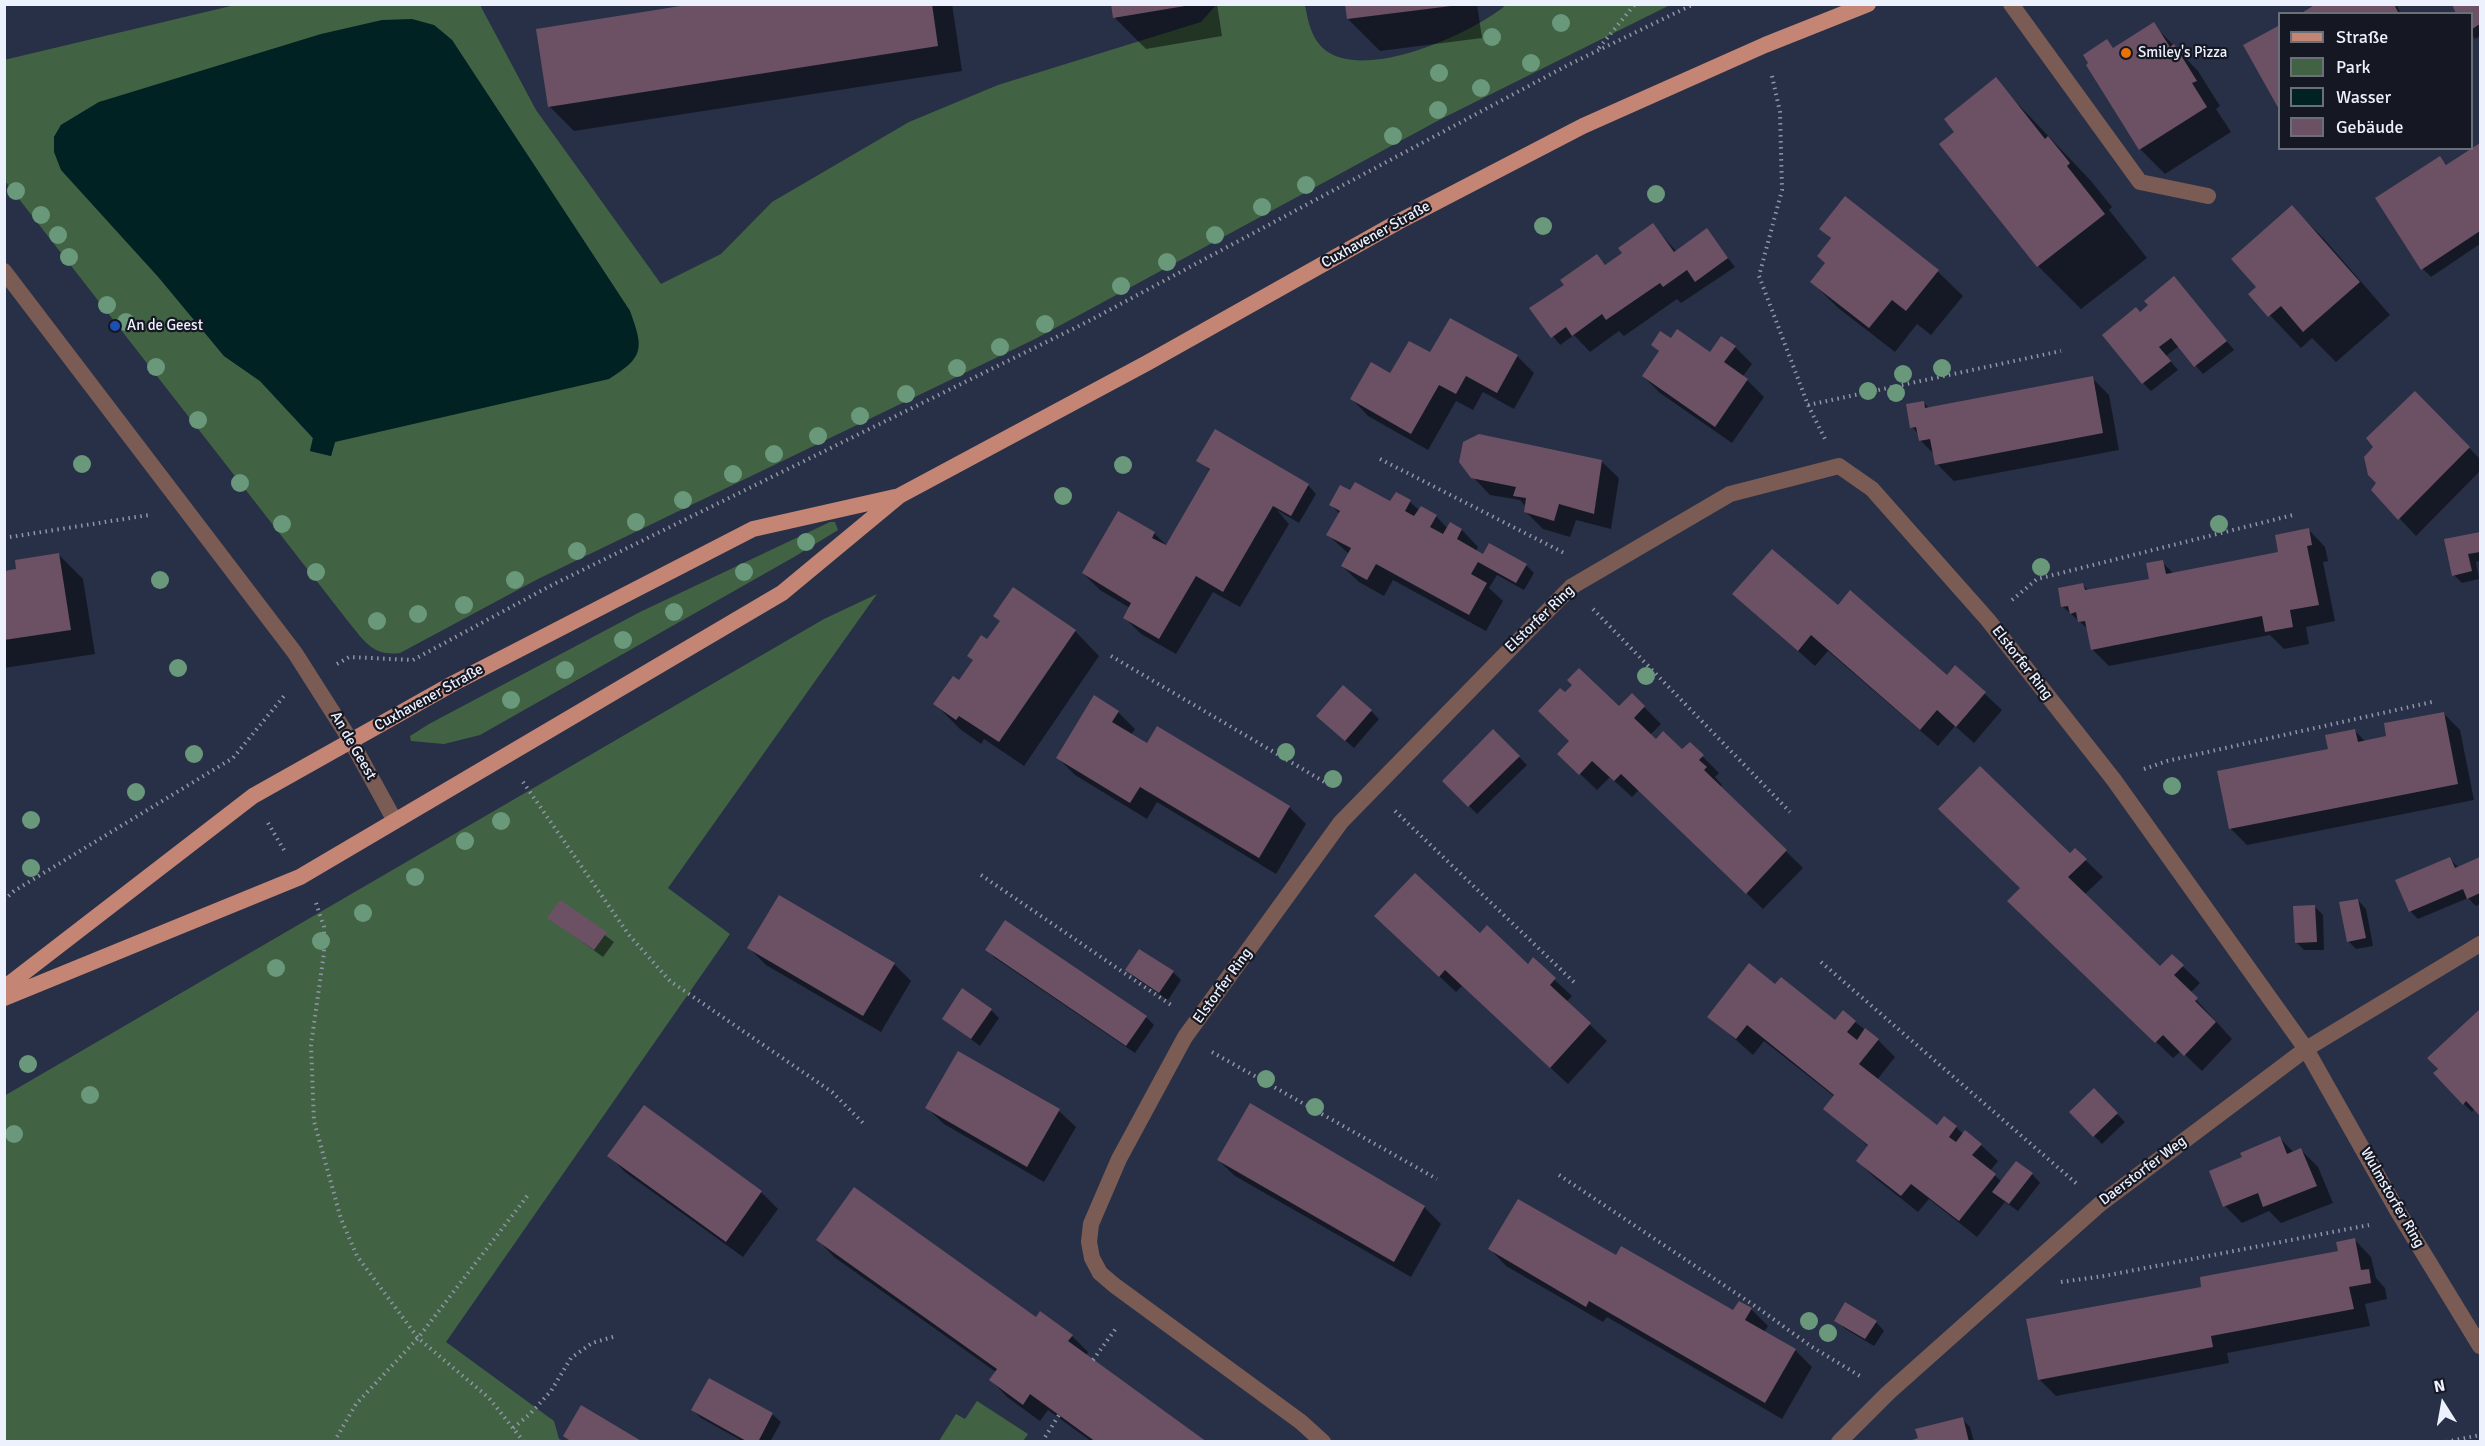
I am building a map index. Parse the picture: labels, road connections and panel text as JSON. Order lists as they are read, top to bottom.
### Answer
{
  "streets": {
    "main road": ["Cuxhavener Straße"],
    "street": [
      "Elstorfer Ring",
      "An de Geest",
      "Daerstorfer Weg",
      "Wulmstorfer Ring"
    ]
  },
  "crossings": [
    ["Cuxhavener Straße", "An de Geest"],
    ["Elstorfer Ring", "Daerstorfer Weg"],
    ["Elstorfer Ring", "Wulmstorfer Ring"],
    ["Daerstorfer Weg", "Wulmstorfer Ring"]
  ],
  "places": ["Smiley's Pizza", "An de Geest"],
  "legend": [
    "Straße",
    "Park",
    "Wasser",
    "Gebäude"
  ],
  "north": "top"
}
